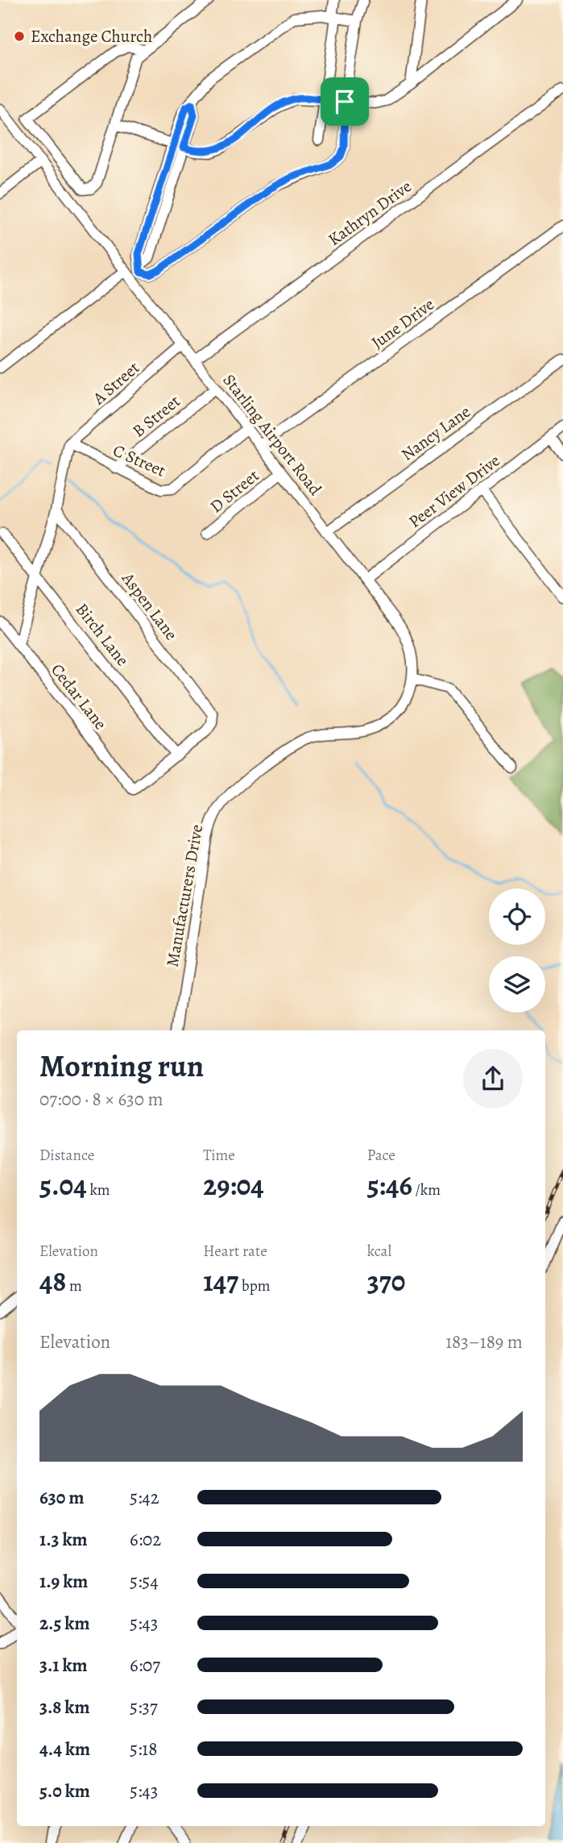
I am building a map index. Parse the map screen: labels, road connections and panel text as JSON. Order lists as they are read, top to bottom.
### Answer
{
  "streets": {
    "street": [
      "Kathryn Drive",
      "June Drive",
      "A Street",
      "B Street",
      "Nancy Lane",
      "Starling Airport Road",
      "C Street",
      "D Street",
      "Peer View Drive",
      "Aspen Lane",
      "Birch Lane",
      "Cedar Lane",
      "Manufacturers Drive"
    ]
  },
  "crossings": [
    ["Kathryn Drive", "Starling Airport Road"],
    ["June Drive", "Starling Airport Road"],
    ["A Street", "Starling Airport Road"],
    ["A Street", "C Street"],
    ["B Street", "Starling Airport Road"],
    ["B Street", "C Street"],
    ["Nancy Lane", "Starling Airport Road"],
    ["Starling Airport Road", "C Street"],
    ["Starling Airport Road", "D Street"],
    ["Starling Airport Road", "Peer View Drive"],
    ["Starling Airport Road", "Manufacturers Drive"],
    ["Aspen Lane", "Birch Lane"],
    ["Aspen Lane", "Cedar Lane"],
    ["Birch Lane", "Cedar Lane"]
  ],
  "places": ["Exchange Church"],
  "page": {
    "heading": ["Morning run", "07:00 · 8 × 630 m"],
    "stats": [
      ["Distance", "5.04 km"],
      ["Time", "29:04"],
      ["Pace", "5:46 /km"],
      ["Elevation", "48 m"],
      ["Heart rate", "147 bpm"],
      ["kcal", "370"]
    ],
    "chart": ["Elevation", "183–189 m"],
    "list": [
      {
        "name": "630 m",
        "note": "5:42"
      },
      {
        "name": "1.3 km",
        "note": "6:02"
      },
      {
        "name": "1.9 km",
        "note": "5:54"
      },
      {
        "name": "2.5 km",
        "note": "5:43"
      },
      {
        "name": "3.1 km",
        "note": "6:07"
      },
      {
        "name": "3.8 km",
        "note": "5:37"
      },
      {
        "name": "4.4 km",
        "note": "5:18"
      },
      {
        "name": "5.0 km",
        "note": "5:43"
      }
    ]
  }
}
